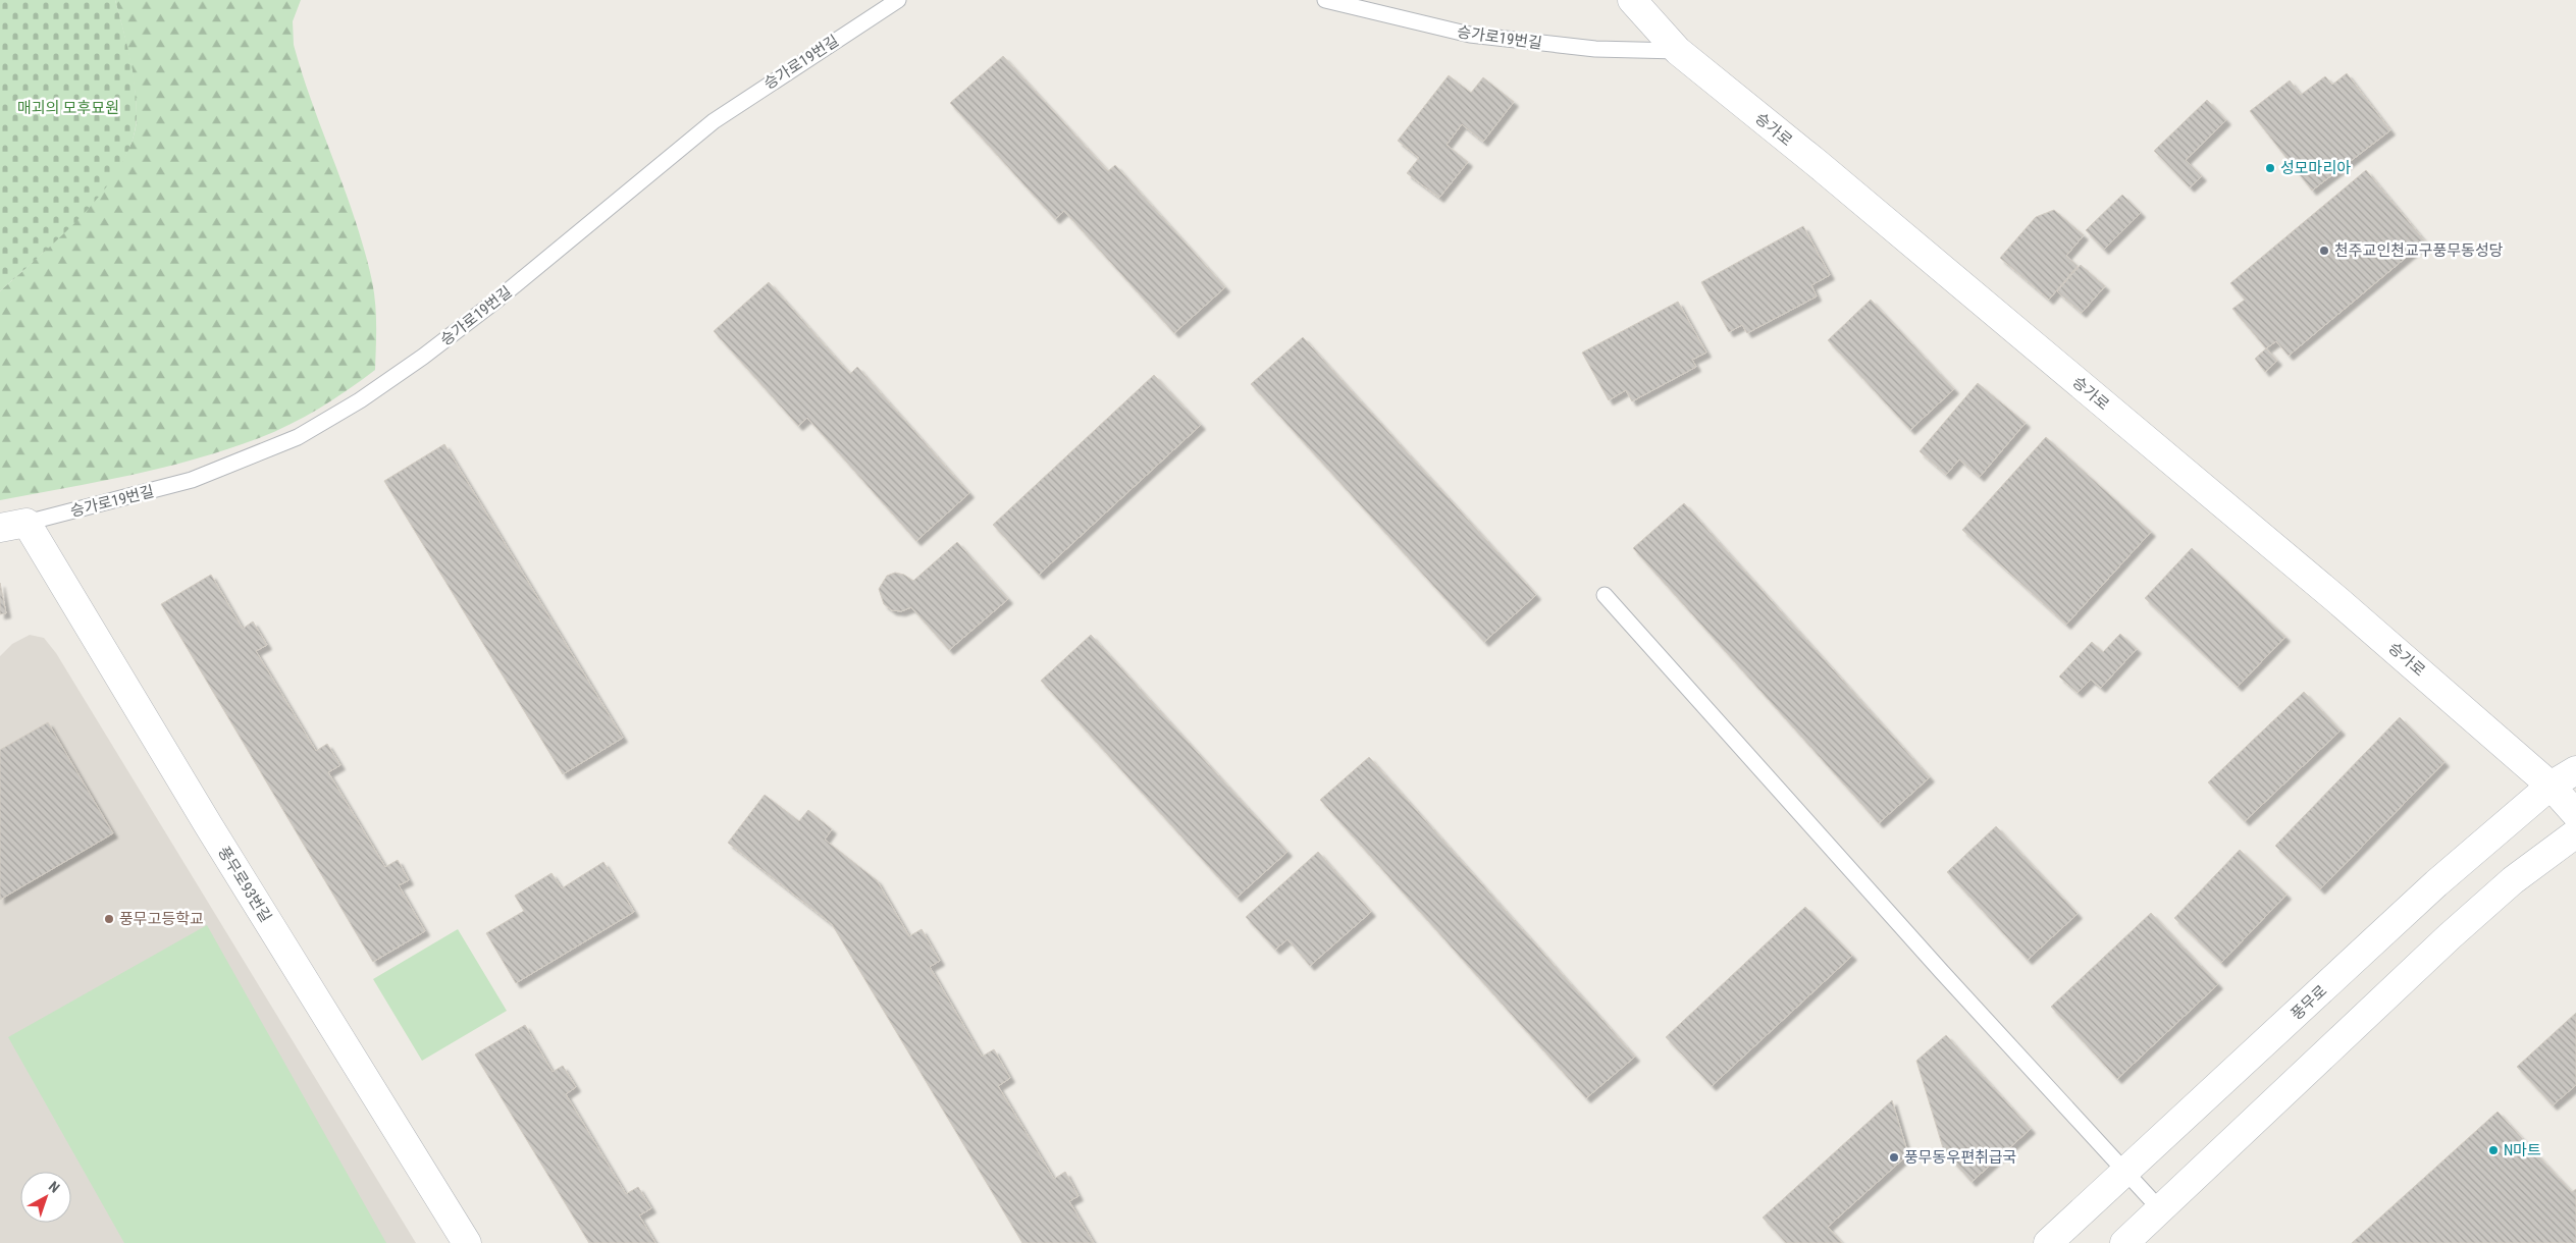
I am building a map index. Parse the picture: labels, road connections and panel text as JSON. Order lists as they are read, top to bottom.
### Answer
{
  "streets": {
    "street": ["승가로", "풍무로93번길", "풍무로"],
    "lane": ["승가로19번길"]
  },
  "crossings": [
    ["승가로19번길", "승가로"],
    ["승가로19번길", "풍무로93번길"],
    ["승가로", "풍무로"]
  ],
  "parks": ["매괴의 모후묘원"],
  "places": [
    "성모마리아",
    "천주교인천교구풍무동성당",
    "풍무고등학교",
    "N마트",
    "풍무동우편취급국"
  ],
  "north": "top right"
}
